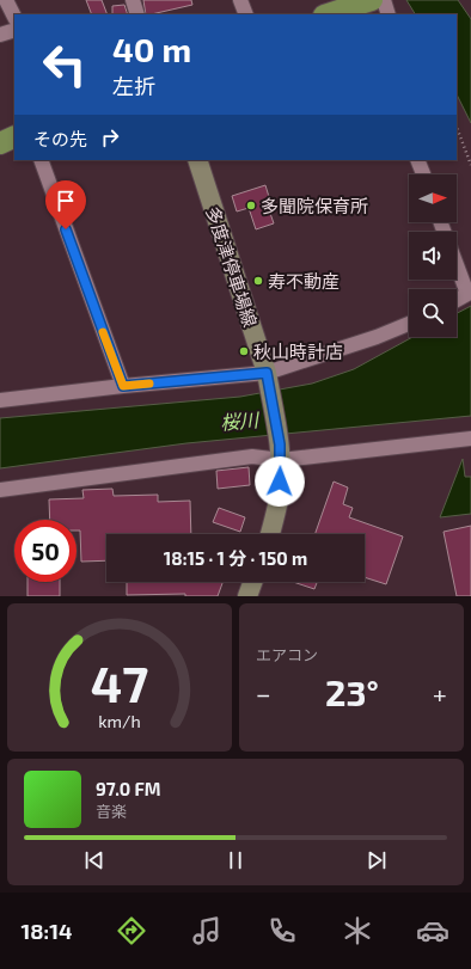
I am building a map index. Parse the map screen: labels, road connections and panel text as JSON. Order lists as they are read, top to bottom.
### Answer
{
  "streets": {
    "main road": ["多度津停車場線"]
  },
  "water": ["桜川"],
  "places": ["多聞院保育所", "寿不動産", "秋山時計店"],
  "north": "right",
  "page": {
    "turn": ["40 m", "左折"],
    "then": "その先",
    "limit": "50",
    "trip": "18:15 · 1 分 · 150 m",
    "tile": "エアコン",
    "heat": ["−", "23°", "+"],
    "song": ["97.0 FM", "音楽"],
    "tabs": "18:14",
    "gauge": ["47", "km/h"]
  }
}
